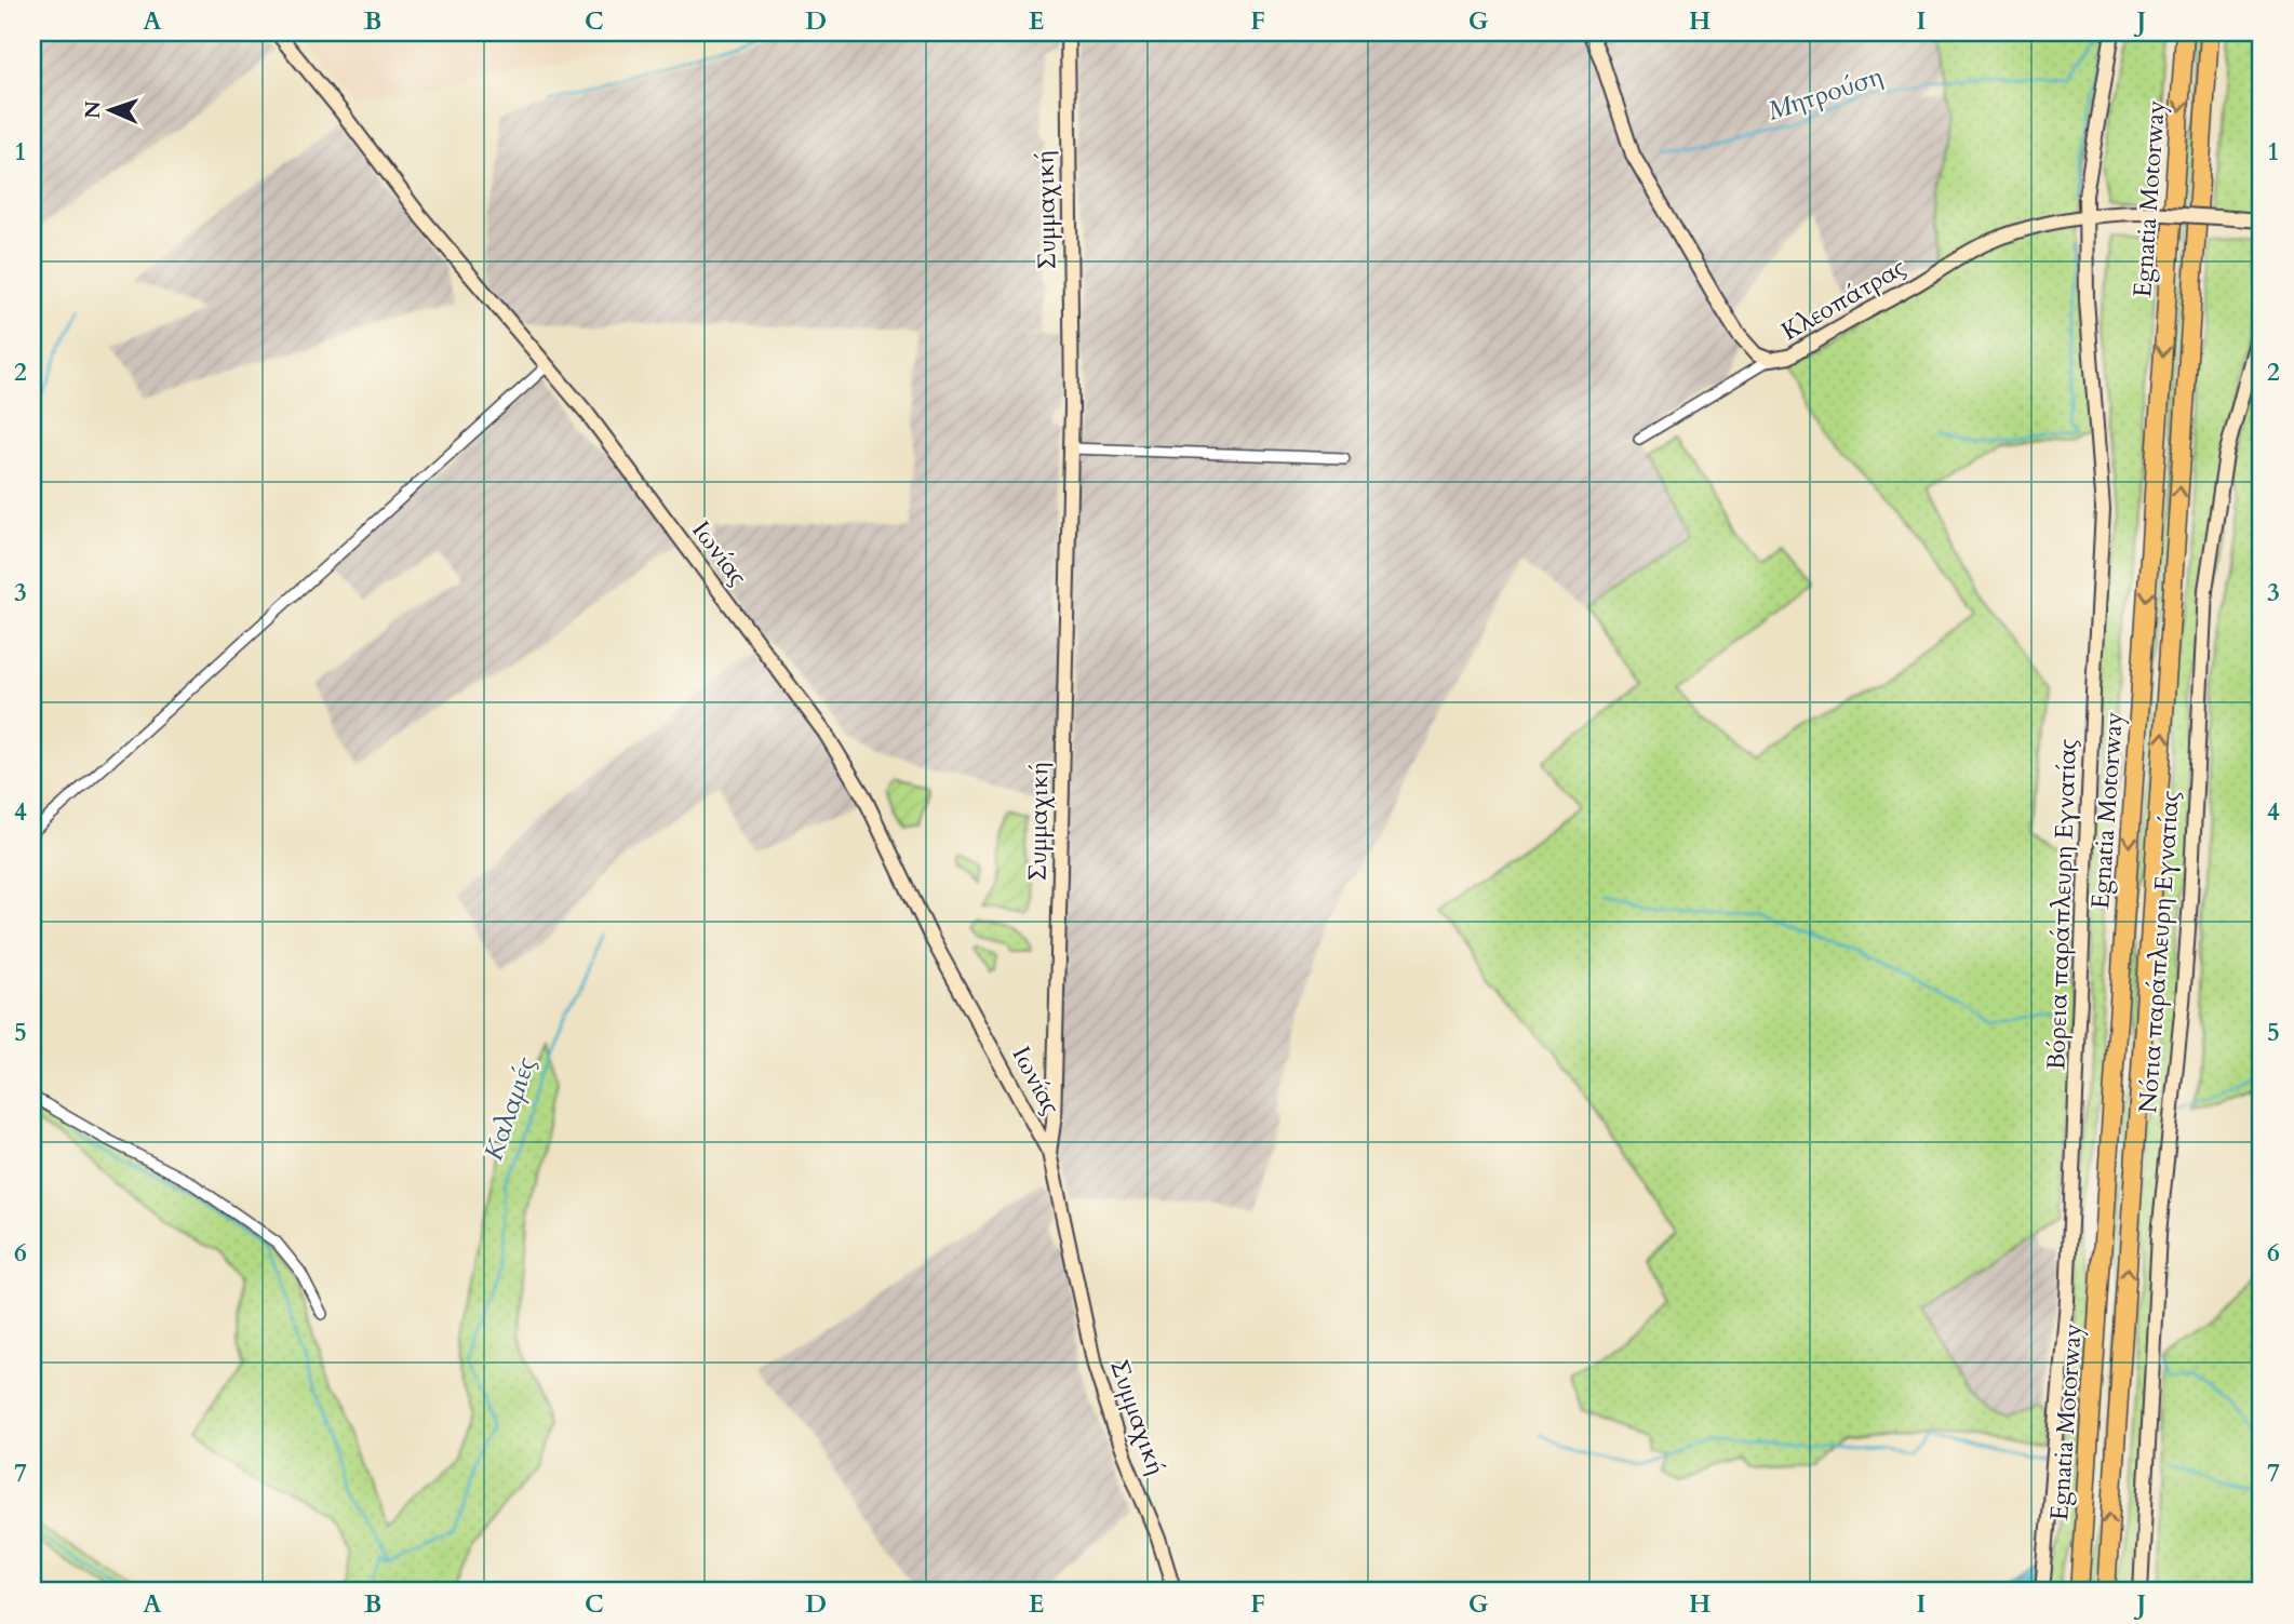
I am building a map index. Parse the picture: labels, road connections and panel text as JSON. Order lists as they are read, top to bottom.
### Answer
{
  "streets": {
    "highway": ["Egnatia Motorway"],
    "street": [
      "Συμμαχική",
      "Κλεοπάτρας",
      "Ιωνίας",
      "Βόρεια παράπλευρη Εγνατίας",
      "Νότια παράπλευρη Εγνατίας"
    ]
  },
  "crossings": [
    ["Συμμαχική", "Ιωνίας"],
    ["Κλεοπάτρας", "Βόρεια παράπλευρη Εγνατίας"]
  ],
  "water": ["Μητρούση", "Καλαμιές"],
  "north": "left",
  "grid": {
    "columns": [
      "A",
      "B",
      "C",
      "D",
      "E",
      "F",
      "G",
      "H",
      "I",
      "J"
    ],
    "rows": [
      "1",
      "2",
      "3",
      "4",
      "5",
      "6",
      "7"
    ]
  }
}
